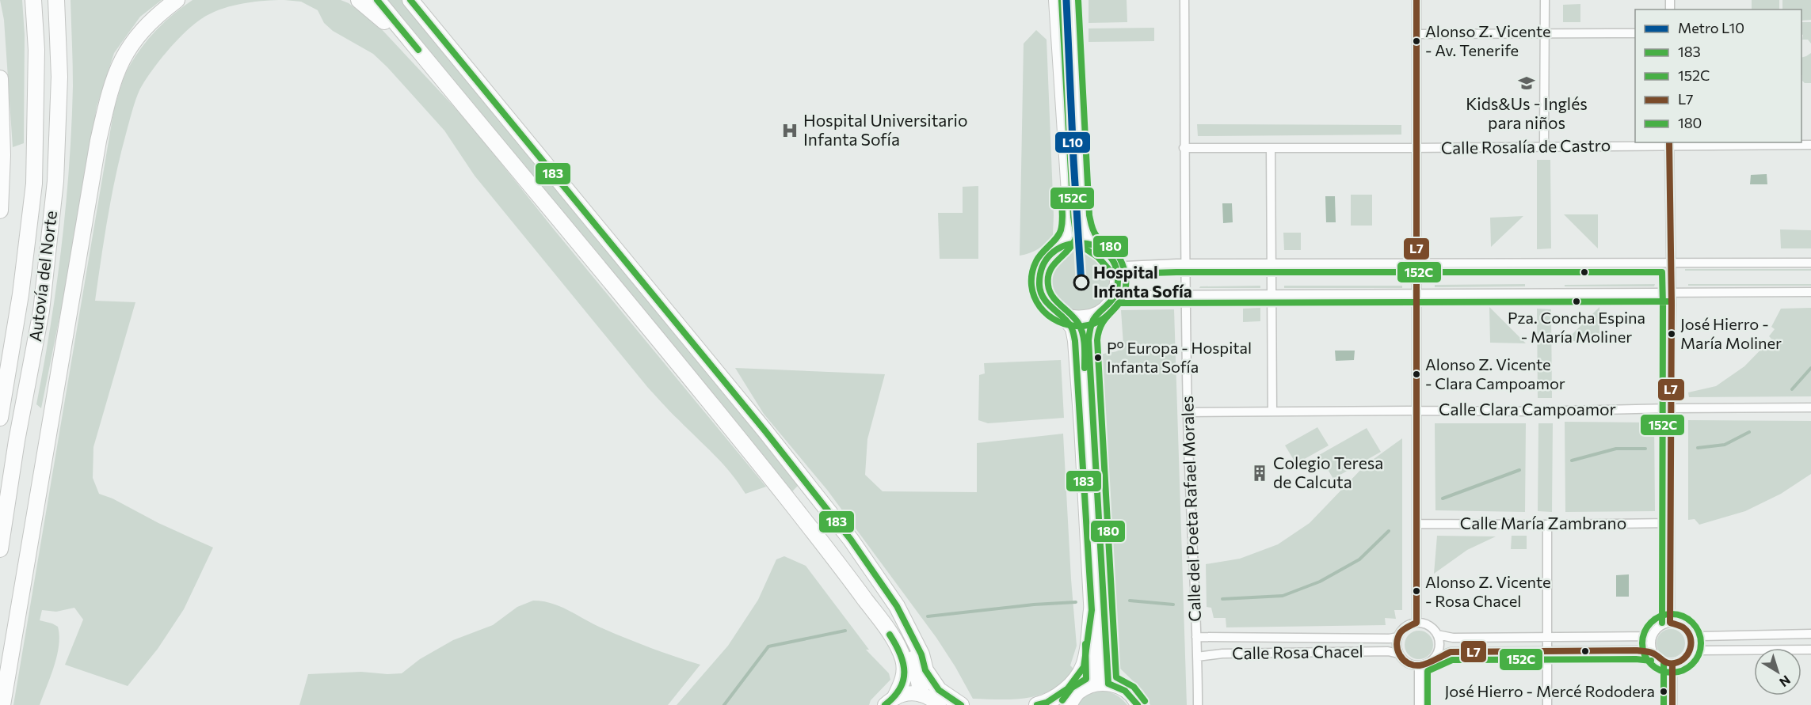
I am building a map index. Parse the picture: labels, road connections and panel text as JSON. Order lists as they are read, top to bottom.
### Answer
{
  "streets": {
    "highway": ["Autovía del Norte"],
    "street": [
      "Calle Rosalía de Castro",
      "Calle Clara Campoamor",
      "Calle del Poeta Rafael Morales",
      "Calle María Zambrano",
      "Calle Rosa Chacel"
    ]
  },
  "crossings": [
    ["Calle Rosalía de Castro", "Calle del Poeta Rafael Morales"],
    ["Calle Clara Campoamor", "Calle del Poeta Rafael Morales"],
    ["Calle del Poeta Rafael Morales", "Calle Rosa Chacel"]
  ],
  "places": {
    "other": [
      "Alonso Z. Vicente - Av. Tenerife",
      "Hospital Infanta Sofía",
      "Pza. Concha Espina - María Moliner",
      "José Hierro - María Moliner",
      "Pº Europa - Hospital Infanta Sofía",
      "Alonso Z. Vicente - Clara Campoamor",
      "Alonso Z. Vicente - Rosa Chacel",
      "José Hierro - Mercé Rododera"
    ],
    "school or university": ["Kids&Us - Inglés para niños"],
    "hospital": ["Hospital Universitario Infanta Sofía"],
    "building": ["Colegio Teresa de Calcuta"]
  },
  "lines": [
    "metro line L10",
    "transit line 183",
    "transit line L7",
    "transit line 180",
    "transit line 152C"
  ],
  "legend": [
    "Metro L10",
    "183",
    "152C",
    "L7",
    "180"
  ],
  "north": "bottom right"
}
